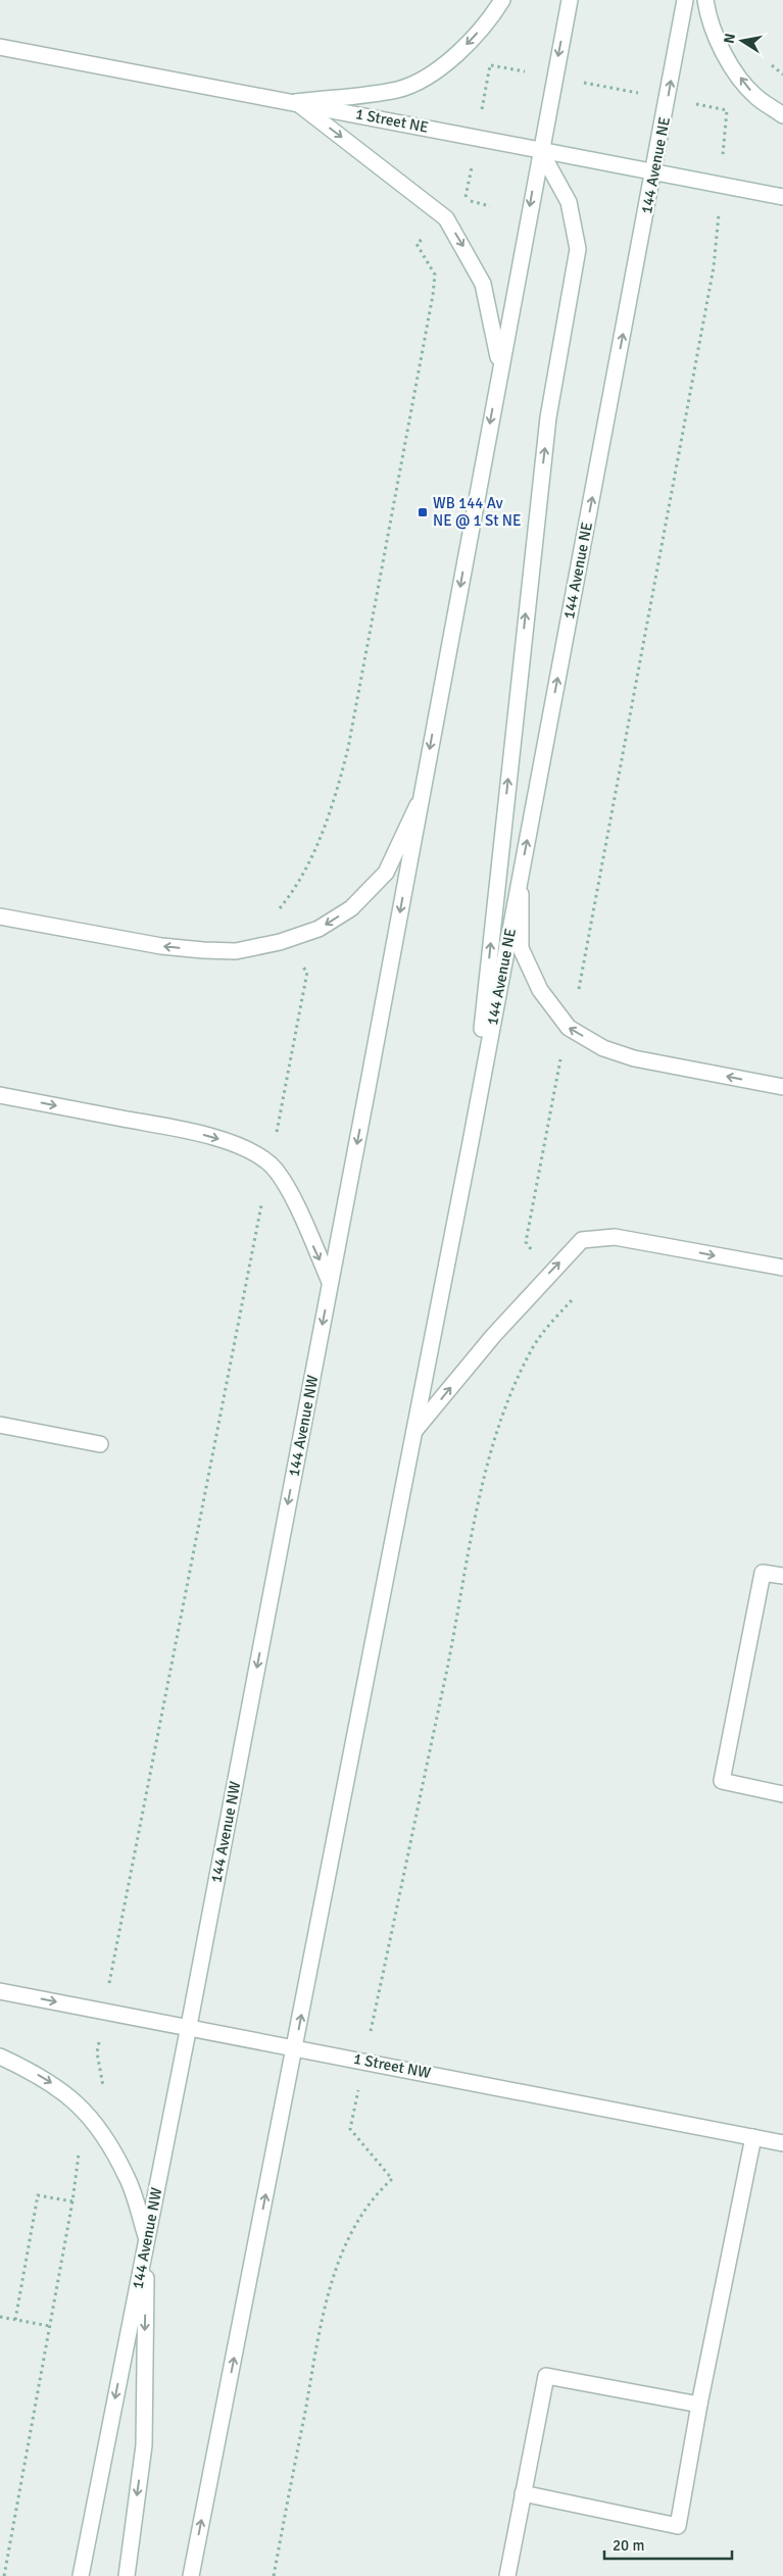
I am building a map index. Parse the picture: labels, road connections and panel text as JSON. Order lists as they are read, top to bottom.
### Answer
{
  "streets": {
    "main road": [
      "1 Street NE",
      "144 Avenue NE",
      "144 Avenue NW",
      "1 Street NW"
    ]
  },
  "crossings": [
    ["1 Street NE", "144 Avenue NE"],
    ["144 Avenue NW", "1 Street NW"]
  ],
  "places": {
    "transit": ["WB 144 Av NE @ 1 St NE"]
  },
  "scale_bar": "20 m",
  "north": "left"
}
